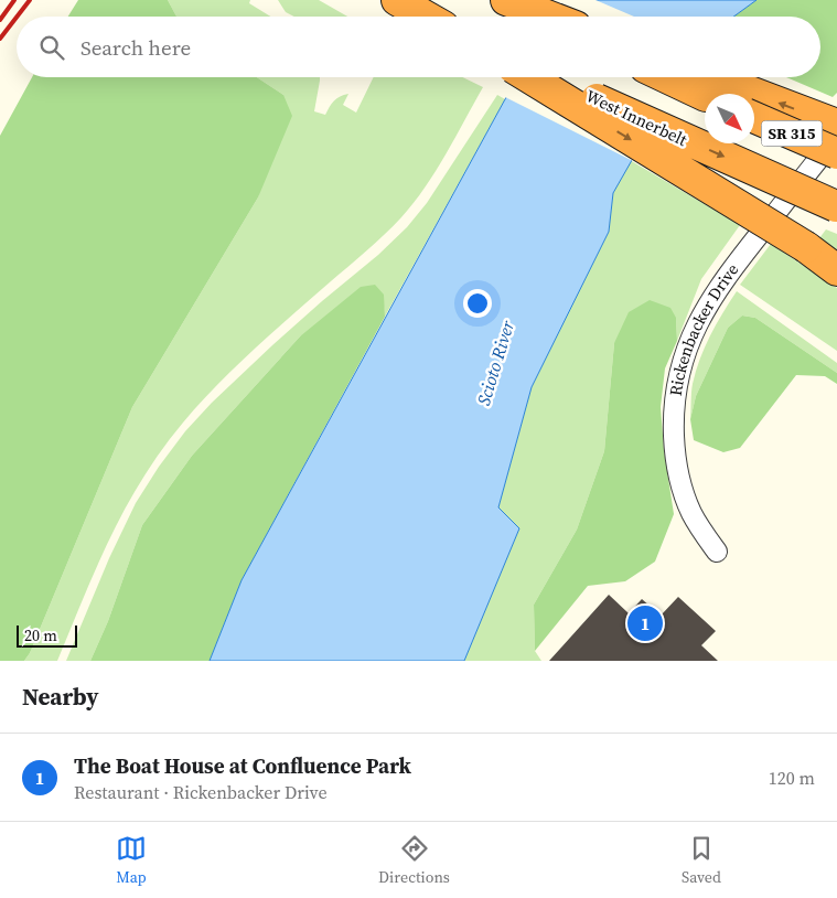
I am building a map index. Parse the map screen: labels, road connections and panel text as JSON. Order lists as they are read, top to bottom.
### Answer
{
  "streets": {
    "highway": ["West Innerbelt", "SR 315"],
    "street": ["Rickenbacker Drive"]
  },
  "water": ["Scioto River"],
  "scale_bar": "20 m",
  "north": "bottom right",
  "page": {
    "search": "Search here",
    "pins": "1",
    "scale": "20 m",
    "heading": "Nearby",
    "list": [
      {
        "mark": "1",
        "name": "The Boat House at Confluence Park",
        "note": "Restaurant · Rickenbacker Drive",
        "value": "120 m"
      }
    ],
    "nav": ["Map", "Directions", "Saved"]
  }
}
